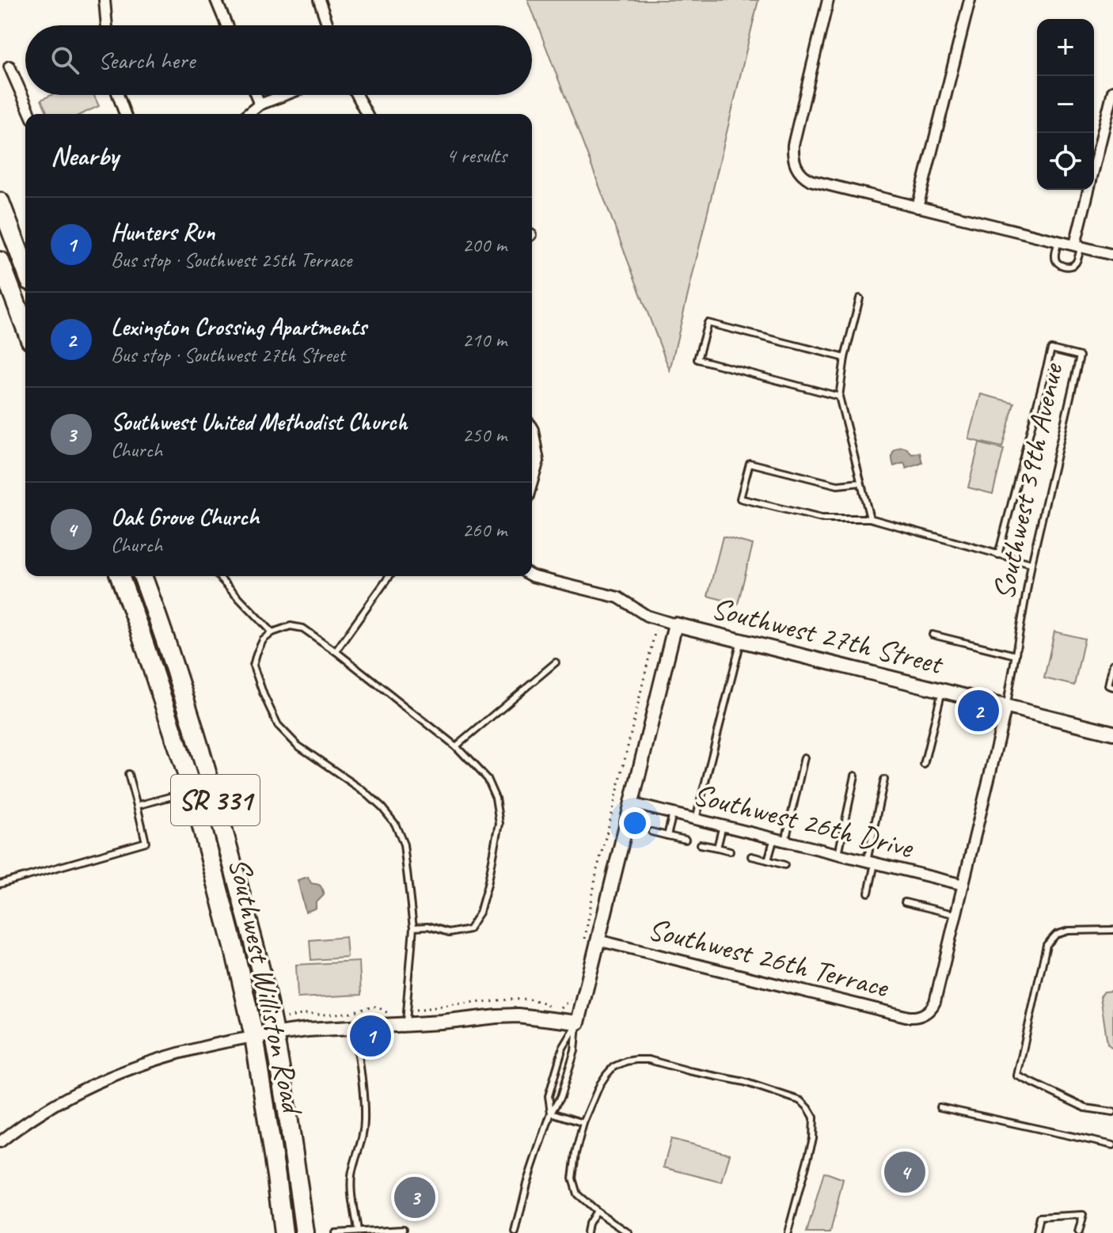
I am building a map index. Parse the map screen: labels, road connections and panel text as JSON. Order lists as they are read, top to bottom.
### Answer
{
  "streets": {
    "highway": ["SR 331", "Southwest Williston Road"],
    "street": ["Southwest 27th Street", "Southwest 26th Drive", "Southwest 26th Terrace"],
    "lane": ["Southwest 39th Avenue"]
  },
  "crossings": [
    ["Southwest 39th Avenue", "Southwest 27th Street"]
  ],
  "page": {
    "map_buttons": ["+", "−"],
    "search": "Search here",
    "heading": ["Nearby", "4 results"],
    "list": [
      {
        "mark": "1",
        "name": "Hunters Run",
        "note": "Bus stop · Southwest 25th Terrace",
        "value": "200 m"
      },
      {
        "mark": "2",
        "name": "Lexington Crossing Apartments",
        "note": "Bus stop · Southwest 27th Street",
        "value": "210 m"
      },
      {
        "mark": "3",
        "name": "Southwest United Methodist Church",
        "note": "Church",
        "value": "250 m"
      },
      {
        "mark": "4",
        "name": "Oak Grove Church",
        "note": "Church",
        "value": "260 m"
      }
    ],
    "pins": [
      "2",
      "1",
      "4",
      "3"
    ]
  }
}
